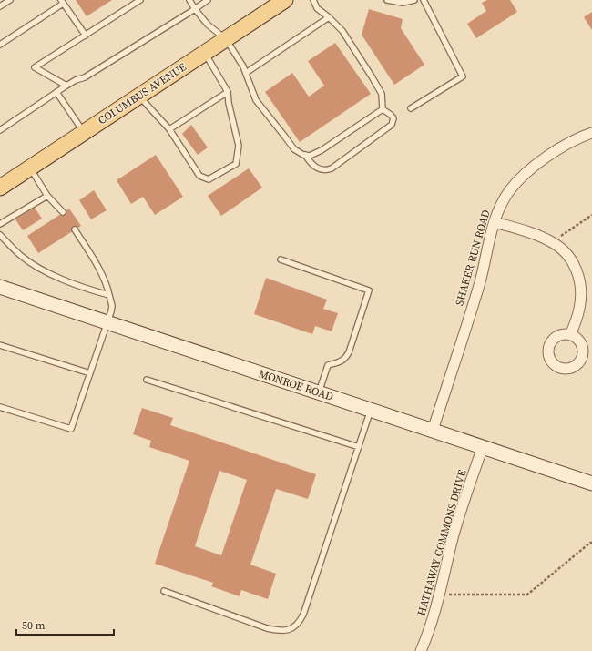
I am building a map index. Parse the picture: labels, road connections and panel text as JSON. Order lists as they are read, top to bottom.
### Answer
{
  "streets": {
    "main road": ["COLUMBUS AVENUE"],
    "street": ["SHAKER RUN ROAD", "MONROE ROAD", "HATHAWAY COMMONS DRIVE"]
  },
  "crossings": [
    ["SHAKER RUN ROAD", "MONROE ROAD"],
    ["MONROE ROAD", "HATHAWAY COMMONS DRIVE"]
  ],
  "scale_bar": "50 m"
}
